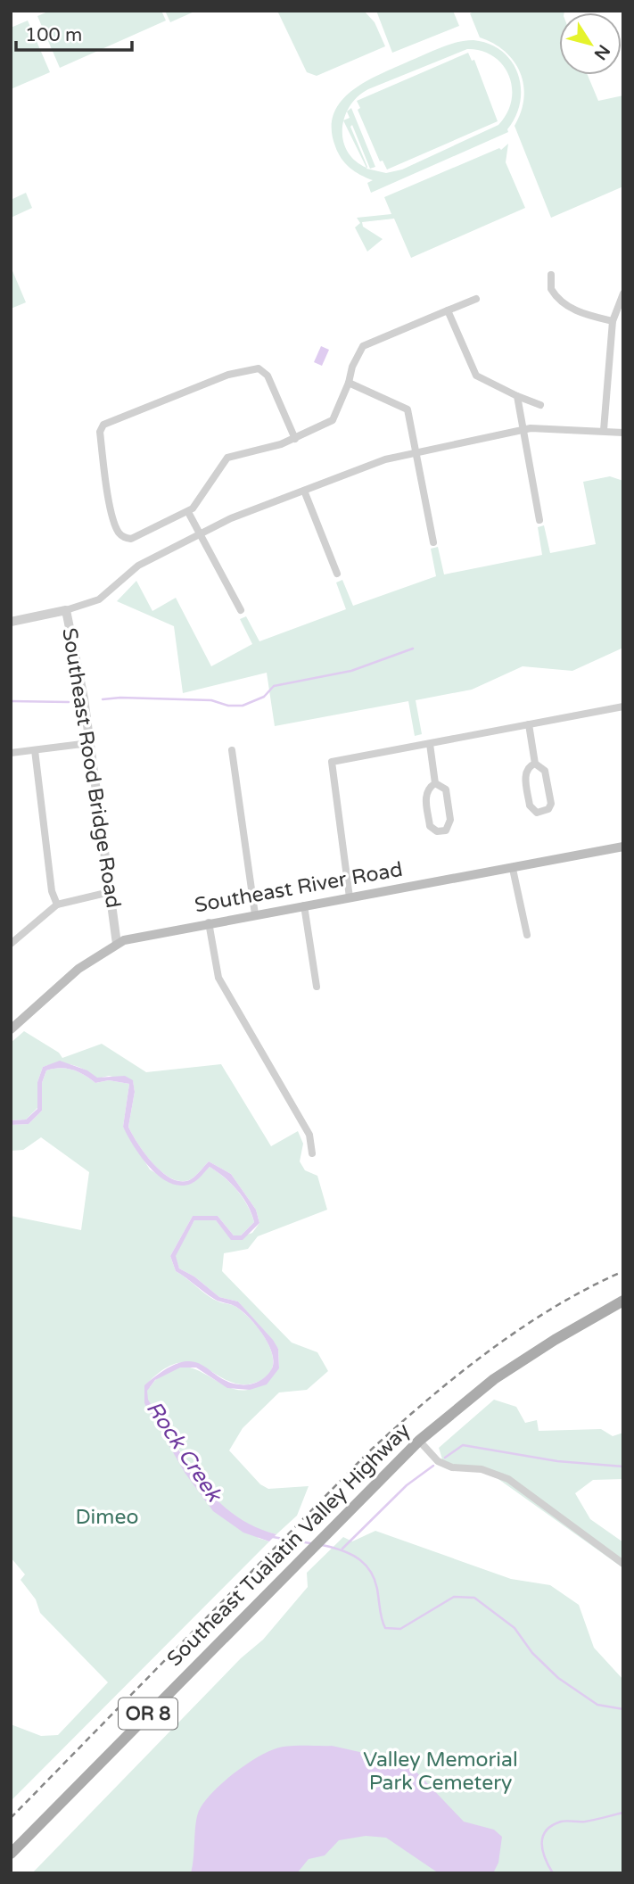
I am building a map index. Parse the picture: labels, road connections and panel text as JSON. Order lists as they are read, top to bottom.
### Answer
{
  "streets": {
    "main road": ["Southeast River Road", "Southeast Tualatin Valley Highway", "OR 8"],
    "street": ["Southeast Rood Bridge Road"]
  },
  "crossings": [
    ["Southeast Rood Bridge Road", "Southeast River Road"]
  ],
  "water": ["Rock Creek"],
  "parks": ["Dimeo", "Valley Memorial Park Cemetery"],
  "scale_bar": "100 m",
  "north": "bottom right"
}
